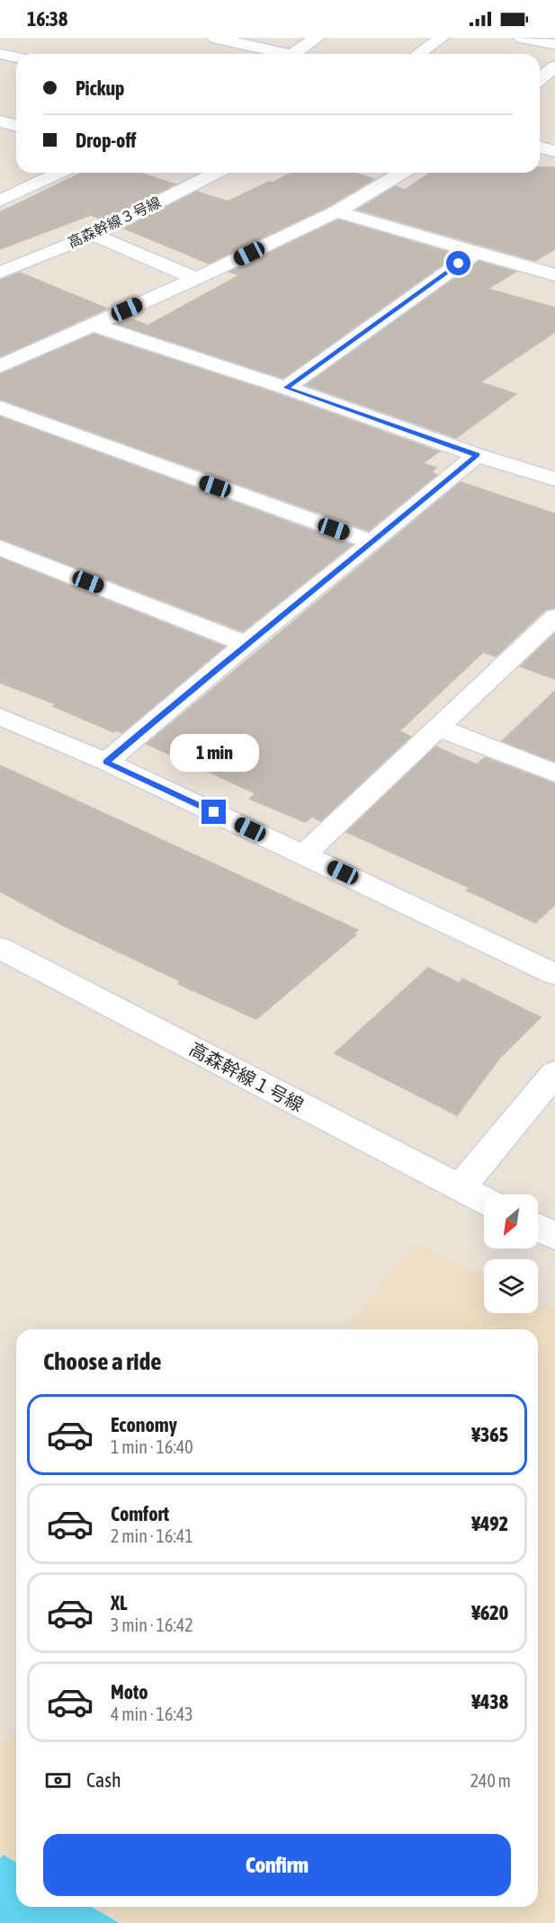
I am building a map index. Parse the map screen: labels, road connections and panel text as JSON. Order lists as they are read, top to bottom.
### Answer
{
  "streets": {
    "street": ["高森幹線３号線", "高森幹線１号線"]
  },
  "north": "bottom left",
  "page": {
    "status": "16:38",
    "banner": ["Pickup", "Drop-off"],
    "bubble": "1 min",
    "heading": "Choose a ride",
    "list": [
      {
        "name": "Economy",
        "note": "1 min · 16:40",
        "value": "¥365"
      },
      {
        "name": "Comfort",
        "note": "2 min · 16:41",
        "value": "¥492"
      },
      {
        "name": "XL",
        "note": "3 min · 16:42",
        "value": "¥620"
      },
      {
        "name": "Moto",
        "note": "4 min · 16:43",
        "value": "¥438"
      }
    ],
    "pay": ["Cash", "240 m"],
    "buttons": "Confirm"
  }
}
